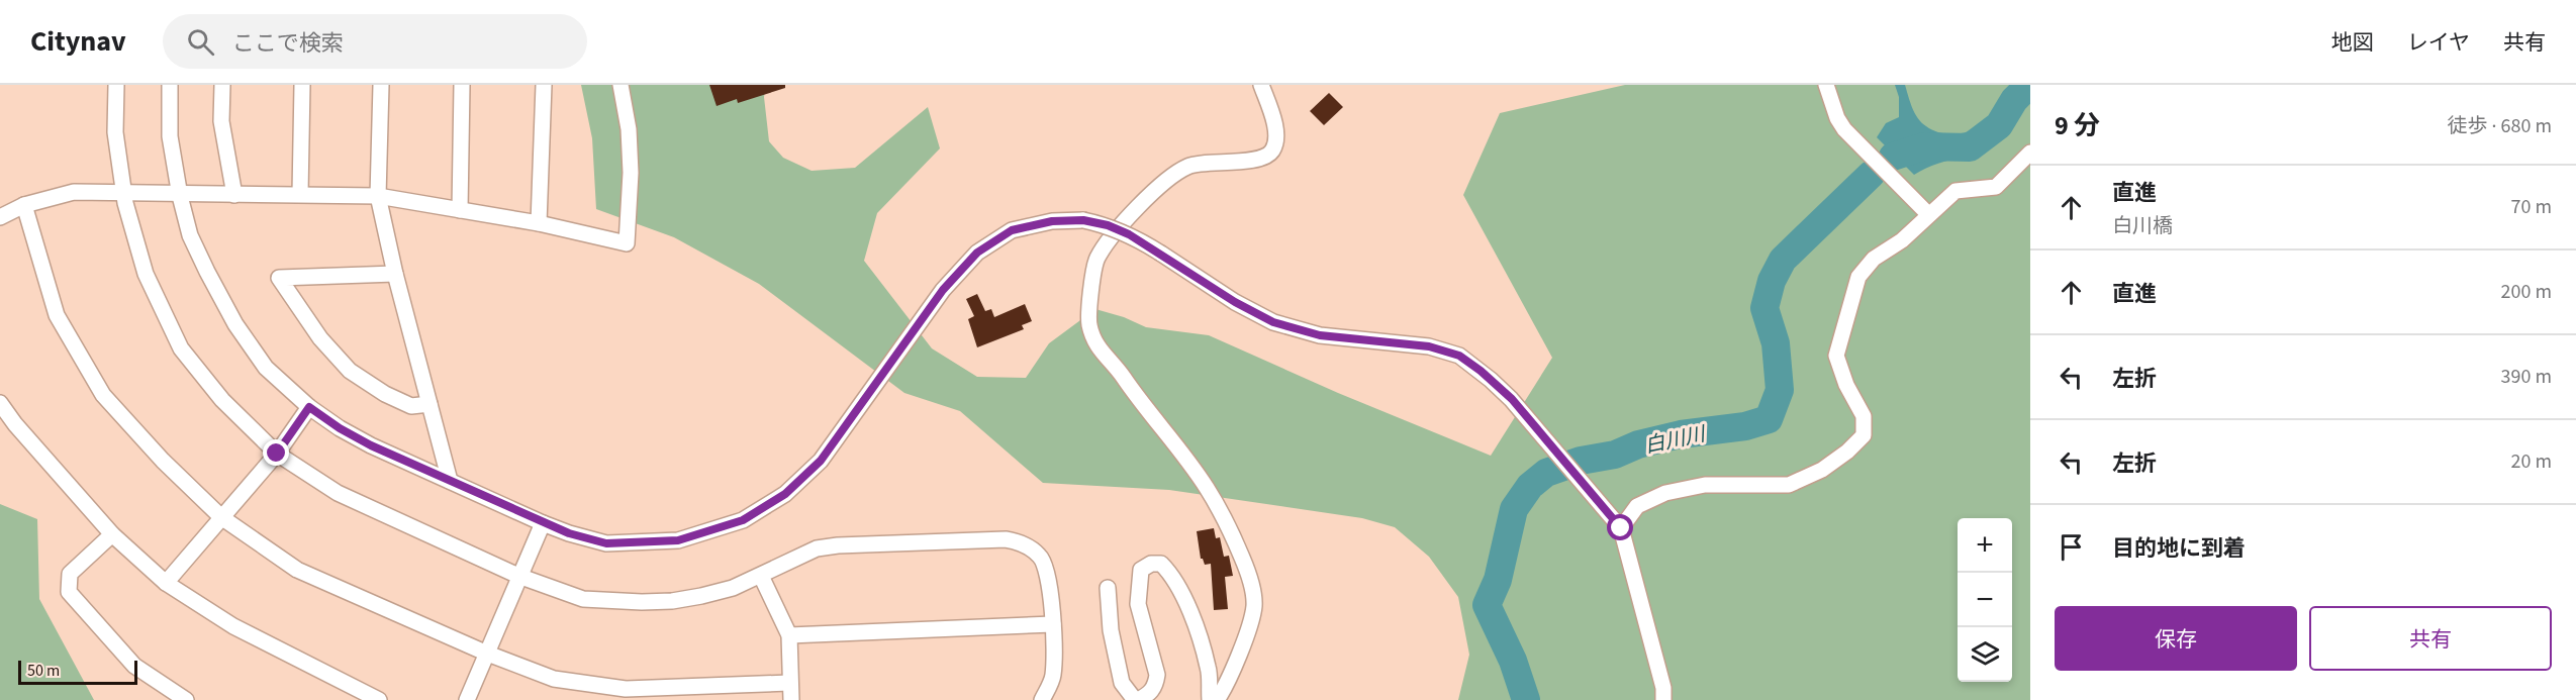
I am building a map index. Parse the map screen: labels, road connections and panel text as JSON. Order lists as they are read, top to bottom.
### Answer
{
  "water": ["白川川"],
  "scale_bar": "50 m",
  "page": {
    "header": "Citynav",
    "search": "ここで検索",
    "nav": ["地図", "レイヤ", "共有"],
    "heading": ["9 分", "徒歩 · 680 m"],
    "list": [
      ["直進", "白川橋", "70 m"],
      ["直進", "200 m"],
      ["左折", "390 m"],
      ["左折", "20 m"],
      "目的地に到着"
    ],
    "map_buttons": ["+", "−"],
    "buttons": ["保存", "共有"],
    "scale": "50 m"
  }
}
